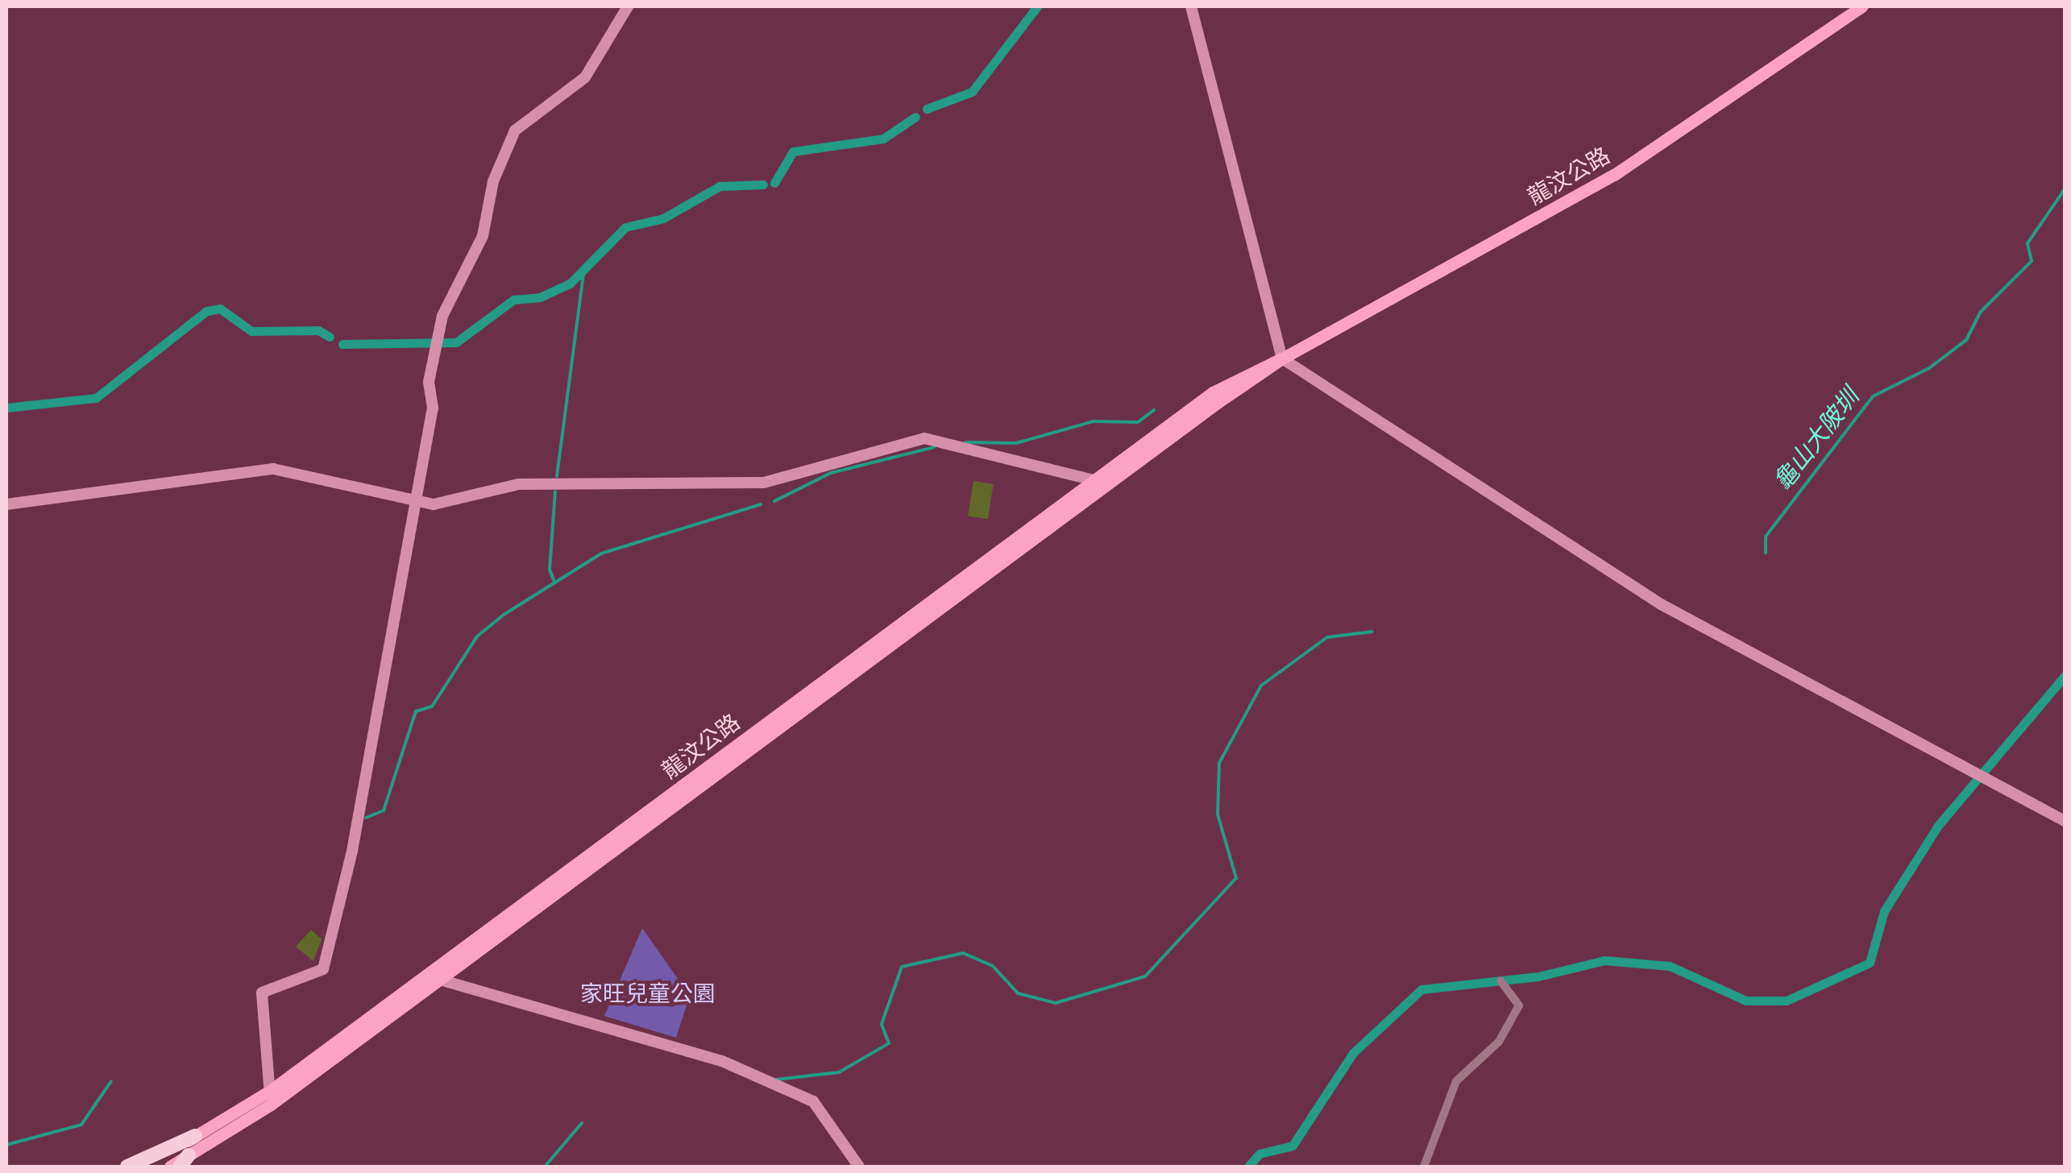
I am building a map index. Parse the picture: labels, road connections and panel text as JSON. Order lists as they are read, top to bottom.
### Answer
{
  "streets": {
    "main road": ["龍汶公路"]
  },
  "water": ["龜山大陂圳"],
  "parks": ["家旺兒童公園"]
}
